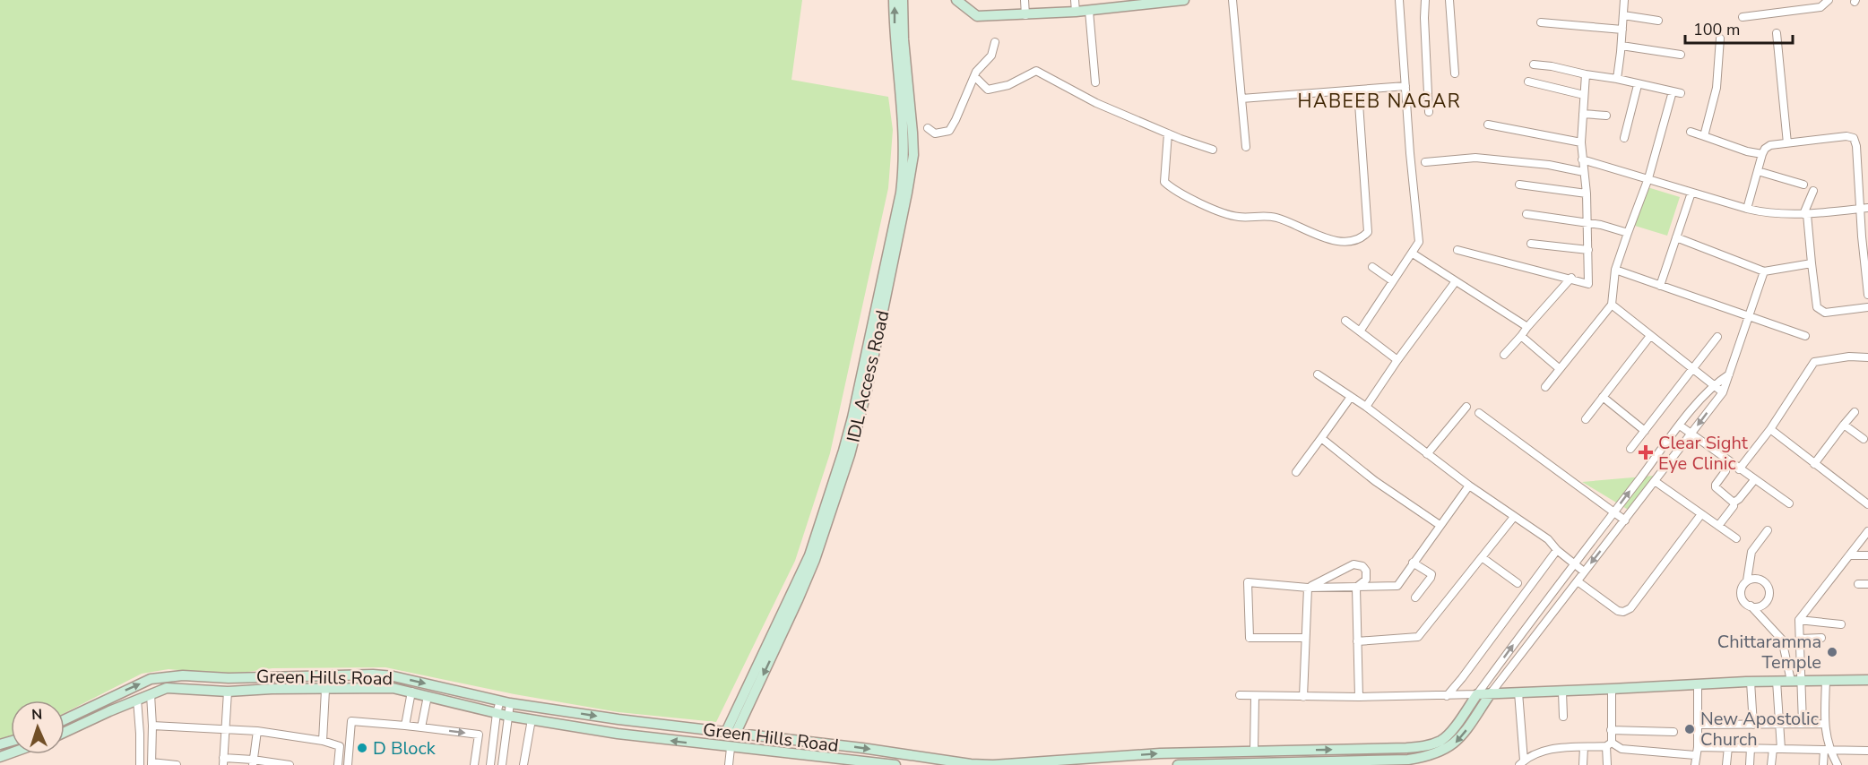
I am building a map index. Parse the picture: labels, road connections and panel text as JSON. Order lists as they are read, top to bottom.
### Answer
{
  "streets": {
    "street": ["IDL Access Road", "Green Hills Road"]
  },
  "crossings": [
    ["IDL Access Road", "Green Hills Road"]
  ],
  "districts": ["HABEEB NAGAR"],
  "places": {
    "health": ["Clear Sight Eye Clinic"],
    "other": ["Chittaramma Temple", "New Apostolic Church", "D Block"]
  },
  "scale_bar": "100 m",
  "north": "top"
}
